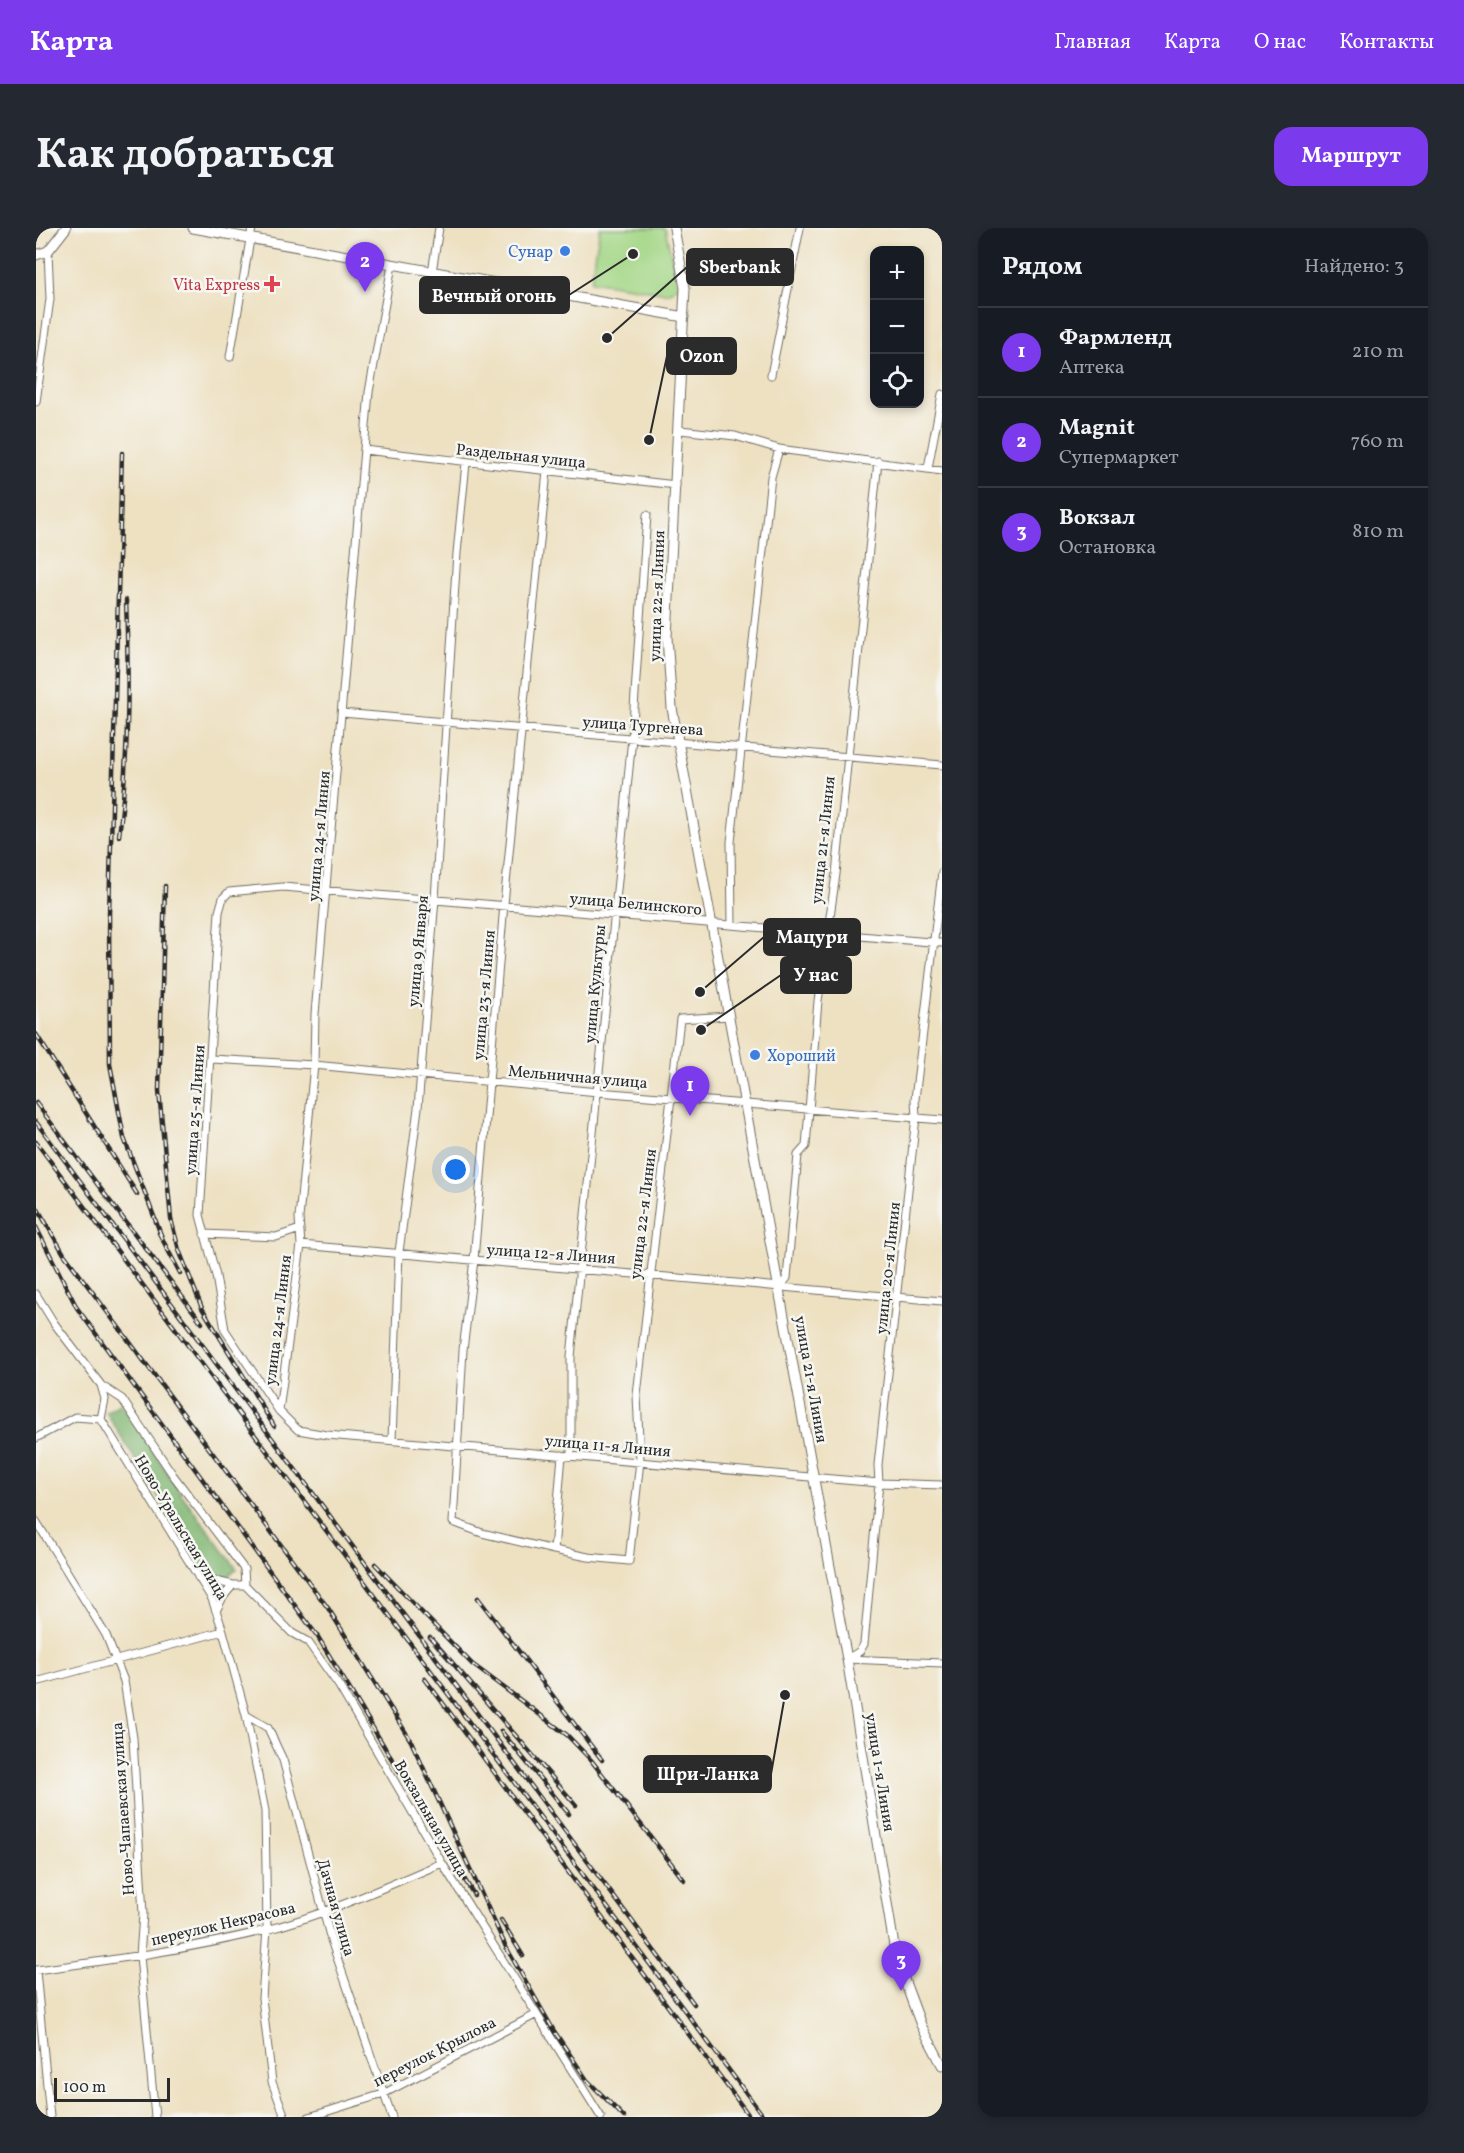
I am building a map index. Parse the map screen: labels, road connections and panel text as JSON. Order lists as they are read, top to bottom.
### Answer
{
  "streets": {
    "main road": ["улица 22-я Линия", "улица 21-я Линия", "улица 1-я Линия"],
    "street": [
      "Раздельная улица",
      "улица Тургенева",
      "улица 24-я Линия",
      "улица Белинского",
      "улица 9 Января",
      "улица Культуры",
      "улица 23-я Линия",
      "Мельничная улица",
      "улица 25-я Линия",
      "улица 12-я Линия",
      "улица 20-я Линия",
      "улица 11-я Линия",
      "Ново-Уральская улица",
      "Ново-Чапаевская улица",
      "Вокзальная улица",
      "Дачная улица",
      "переулок Некрасова",
      "переулок Крылова"
    ]
  },
  "crossings": [
    ["Раздельная улица", "улица 22-я Линия"],
    ["Раздельная улица", "улица 24-я Линия"],
    ["Раздельная улица", "улица 9 Января"],
    ["Раздельная улица", "улица 23-я Линия"],
    ["улица 22-я Линия", "улица Тургенева"],
    ["улица 22-я Линия", "улица 21-я Линия"],
    ["улица 22-я Линия", "улица Белинского"],
    ["улица 22-я Линия", "улица 23-я Линия"],
    ["улица 22-я Линия", "Мельничная улица"],
    ["улица 22-я Линия", "улица 12-я Линия"],
    ["улица 22-я Линия", "улица 11-я Линия"],
    ["улица Тургенева", "улица 24-я Линия"],
    ["улица Тургенева", "улица 21-я Линия"],
    ["улица Тургенева", "улица 9 Января"],
    ["улица Тургенева", "улица Культуры"],
    ["улица Тургенева", "улица 23-я Линия"],
    ["улица 24-я Линия", "улица Белинского"],
    ["улица 24-я Линия", "Мельничная улица"],
    ["улица 24-я Линия", "улица 25-я Линия"],
    ["улица 24-я Линия", "улица 12-я Линия"],
    ["улица 24-я Линия", "улица 11-я Линия"],
    ["улица 21-я Линия", "улица Белинского"],
    ["улица 21-я Линия", "Мельничная улица"],
    ["улица 21-я Линия", "улица 12-я Линия"],
    ["улица 21-я Линия", "улица 11-я Линия"],
    ["улица 21-я Линия", "улица 1-я Линия"],
    ["улица Белинского", "улица 9 Января"],
    ["улица Белинского", "улица Культуры"],
    ["улица Белинского", "улица 23-я Линия"],
    ["улица Белинского", "улица 25-я Линия"],
    ["улица Белинского", "улица 20-я Линия"],
    ["улица 9 Января", "Мельничная улица"],
    ["улица 9 Января", "улица 12-я Линия"],
    ["улица 9 Января", "улица 11-я Линия"],
    ["улица Культуры", "Мельничная улица"],
    ["улица Культуры", "улица 12-я Линия"],
    ["улица Культуры", "улица 11-я Линия"],
    ["улица 23-я Линия", "Мельничная улица"],
    ["улица 23-я Линия", "улица 12-я Линия"],
    ["улица 23-я Линия", "улица 11-я Линия"],
    ["Мельничная улица", "улица 25-я Линия"],
    ["Мельничная улица", "улица 20-я Линия"],
    ["улица 25-я Линия", "улица 11-я Линия"],
    ["улица 12-я Линия", "улица 20-я Линия"],
    ["улица 20-я Линия", "улица 11-я Линия"],
    ["улица 20-я Линия", "улица 1-я Линия"],
    ["улица 11-я Линия", "улица 1-я Линия"],
    ["Ново-Уральская улица", "Дачная улица"],
    ["Ново-Уральская улица", "переулок Некрасова"],
    ["Ново-Чапаевская улица", "переулок Некрасова"],
    ["Вокзальная улица", "переулок Некрасова"],
    ["Вокзальная улица", "переулок Крылова"],
    ["Дачная улица", "переулок Некрасова"],
    ["Дачная улица", "переулок Крылова"]
  ],
  "places": {
    "other": [
      "Сунар",
      "Вечный огонь",
      "Sberbank",
      "Ozon",
      "Мацури",
      "У нас",
      "Хороший",
      "Шри-Ланка"
    ],
    "health": ["Vita Express"]
  },
  "scale_bar": "100 m",
  "page": {
    "header": "Карта",
    "nav": [
      "Главная",
      "Карта",
      "О нас",
      "Контакты"
    ],
    "title": "Как добраться",
    "buttons": "Маршрут",
    "heading": ["Рядом", "Найдено: 3"],
    "pins": ["2", "1", "3"],
    "map_buttons": ["+", "−"],
    "list": [
      {
        "mark": "1",
        "name": "Фармленд",
        "note": "Аптека",
        "value": "210 m"
      },
      {
        "mark": "2",
        "name": "Magnit",
        "note": "Супермаркет",
        "value": "760 m"
      },
      {
        "mark": "3",
        "name": "Вокзал",
        "note": "Остановка",
        "value": "810 m"
      }
    ],
    "scale": "100 m"
  }
}
